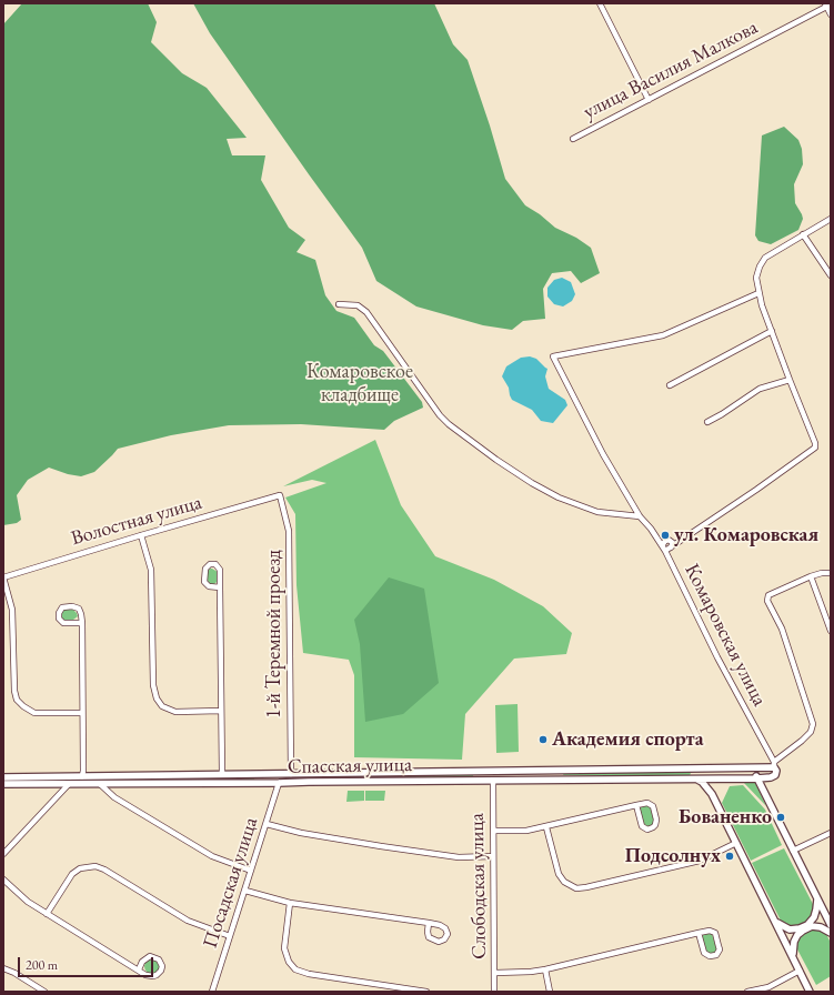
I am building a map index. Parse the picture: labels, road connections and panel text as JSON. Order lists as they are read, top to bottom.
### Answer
{
  "streets": {
    "street": [
      "улица Василия Малкова",
      "Волостная улица",
      "1-й Теремной проезд",
      "Комаровская улица",
      "Спасская улица",
      "Посадская улица",
      "Слободская улица"
    ]
  },
  "crossings": [
    ["Волостная улица", "1-й Теремной проезд"],
    ["1-й Теремной проезд", "Спасская улица"],
    ["Комаровская улица", "Спасская улица"],
    ["Спасская улица", "Посадская улица"],
    ["Спасская улица", "Слободская улица"]
  ],
  "parks": ["Комаровское кладбище"],
  "places": [
    "ул. Комаровская",
    "Академия спорта",
    "Бованенко",
    "Подсолнух"
  ],
  "scale_bar": "200 m"
}
